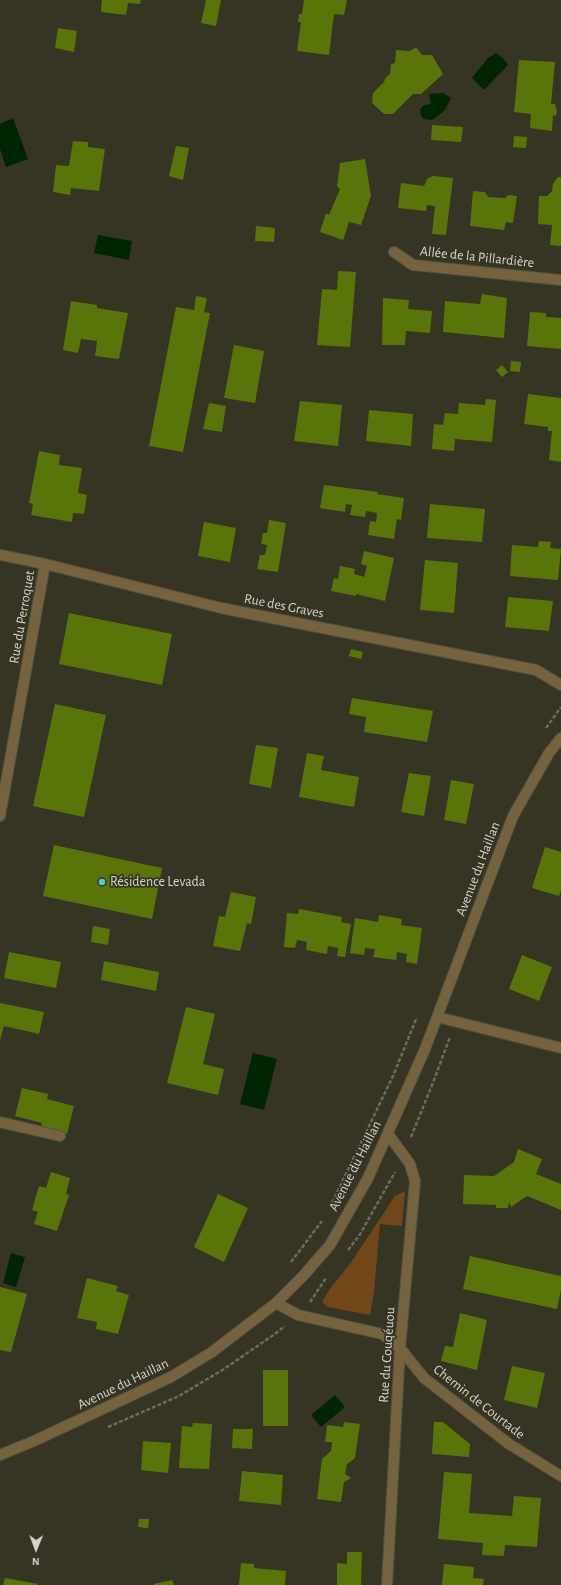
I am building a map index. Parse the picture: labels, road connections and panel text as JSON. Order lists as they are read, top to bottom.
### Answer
{
  "streets": {
    "street": [
      "Allée de la Pillardière",
      "Rue des Graves",
      "Rue du Perroquet",
      "Avenue du Haillan",
      "Rue du Couqéuou",
      "Chemin de Courtade"
    ]
  },
  "crossings": [
    ["Rue des Graves", "Rue du Perroquet"],
    ["Avenue du Haillan", "Rue du Couqéuou"],
    ["Avenue du Haillan", "Chemin de Courtade"],
    ["Rue du Couqéuou", "Chemin de Courtade"]
  ],
  "places": ["Résidence Levada"],
  "north": "bottom"
}
